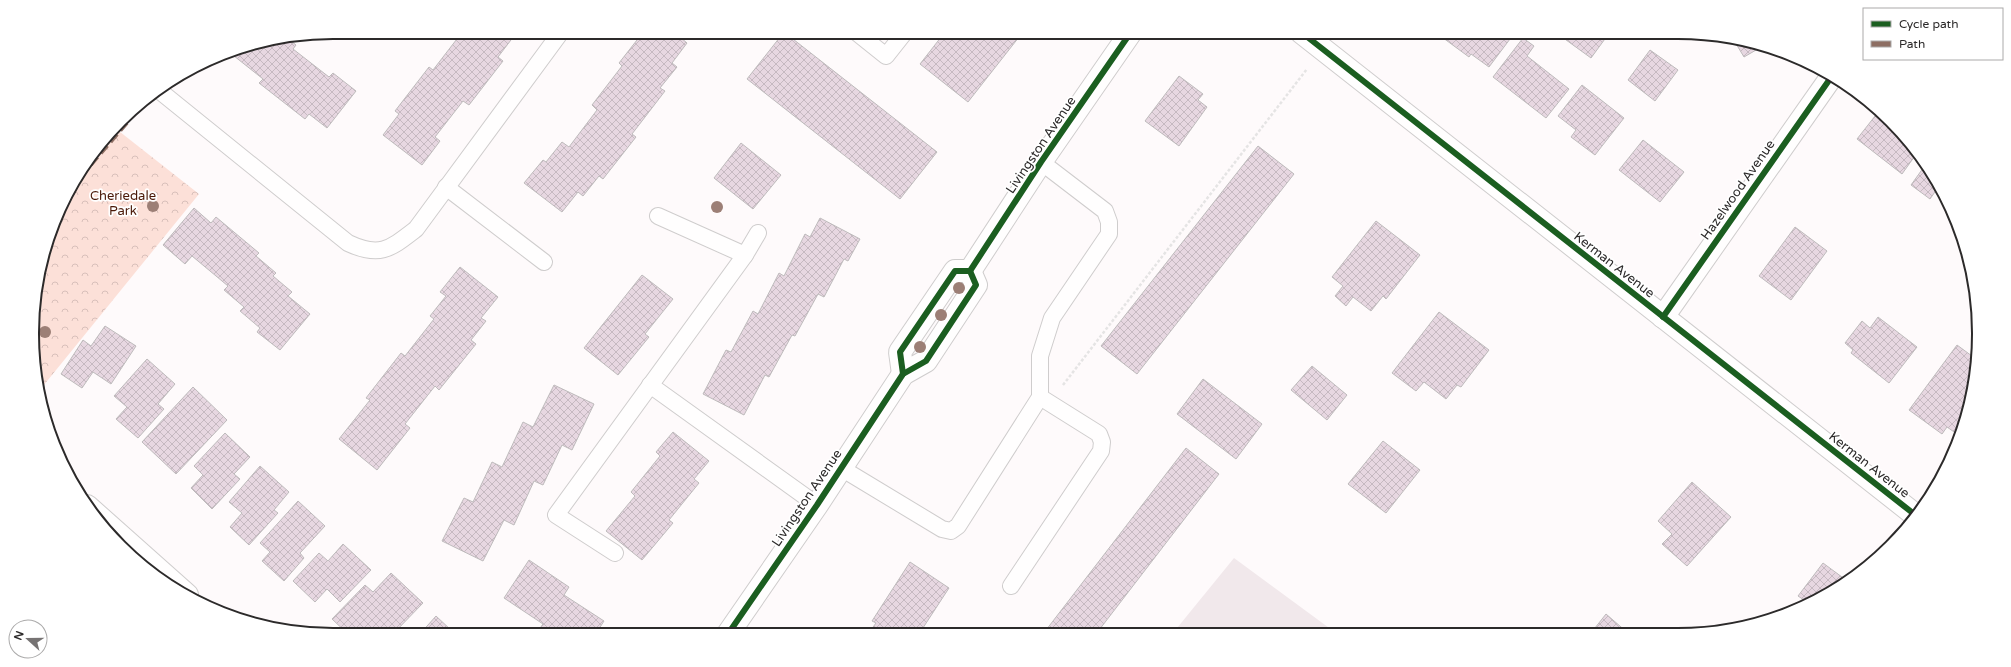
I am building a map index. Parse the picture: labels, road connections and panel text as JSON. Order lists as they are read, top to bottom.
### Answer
{
  "streets": {
    "street": ["Livingston Avenue", "Hazelwood Avenue", "Kerman Avenue"]
  },
  "crossings": [
    ["Hazelwood Avenue", "Kerman Avenue"]
  ],
  "parks": ["Cheriedale Park"],
  "legend": ["Cycle path", "Path"],
  "north": "left"
}
